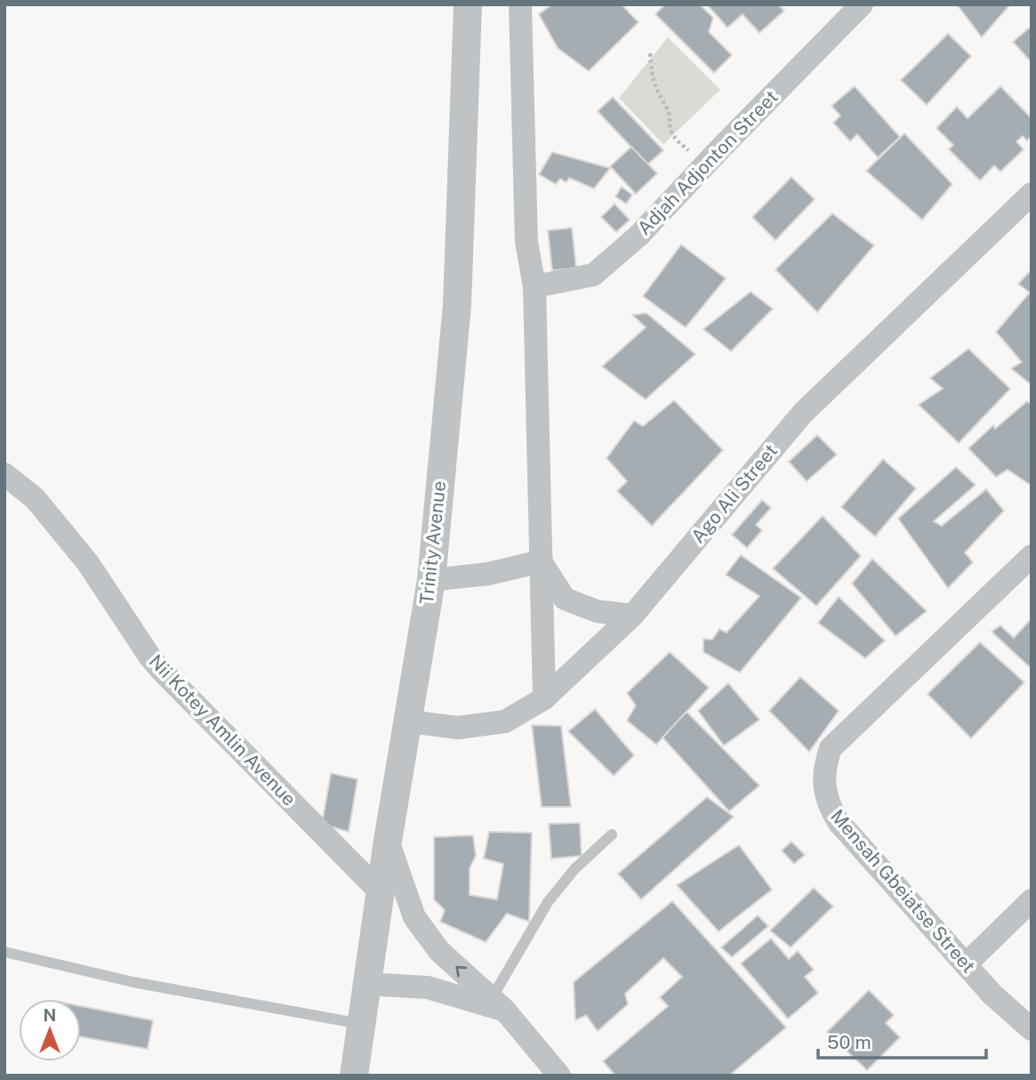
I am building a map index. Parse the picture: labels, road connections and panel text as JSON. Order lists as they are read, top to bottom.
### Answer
{
  "streets": {
    "street": [
      "Adjah Adjonton Street",
      "Ago Ali Street",
      "Trinity Avenue",
      "Nii Kotey Amlin Avenue",
      "Mensah Gbeiatse Street"
    ]
  },
  "crossings": [
    ["Ago Ali Street", "Trinity Avenue"],
    ["Trinity Avenue", "Nii Kotey Amlin Avenue"]
  ],
  "scale_bar": "50 m",
  "north": "top"
}
